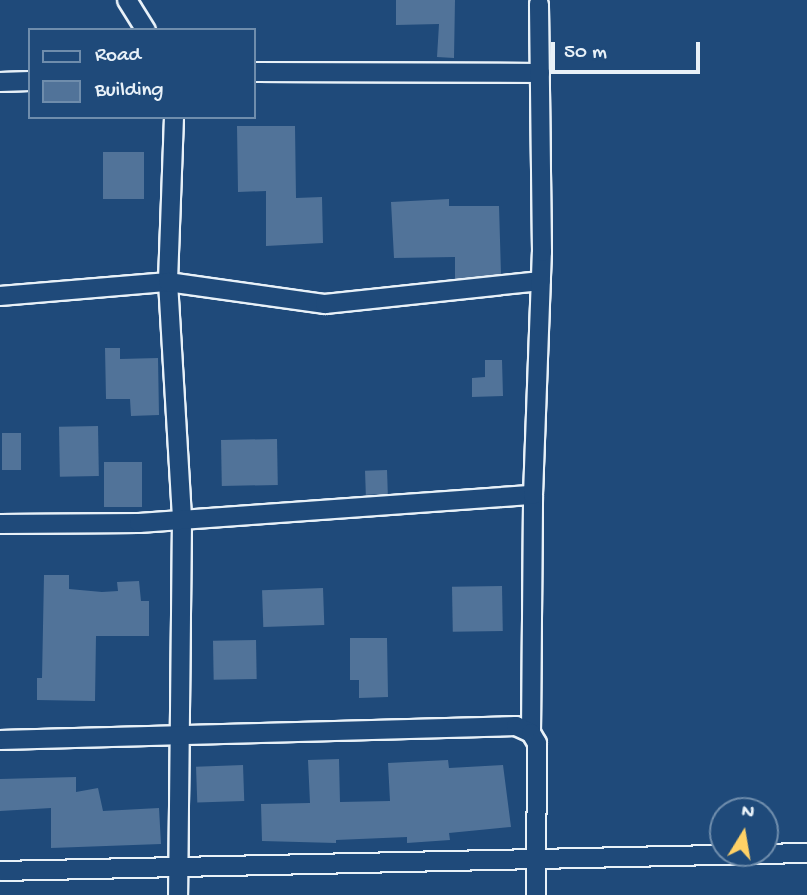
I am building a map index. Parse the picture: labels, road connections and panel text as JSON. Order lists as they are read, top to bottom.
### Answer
{
  "legend": ["Road", "Building"],
  "scale_bar": "50 m",
  "north": "top"
}
